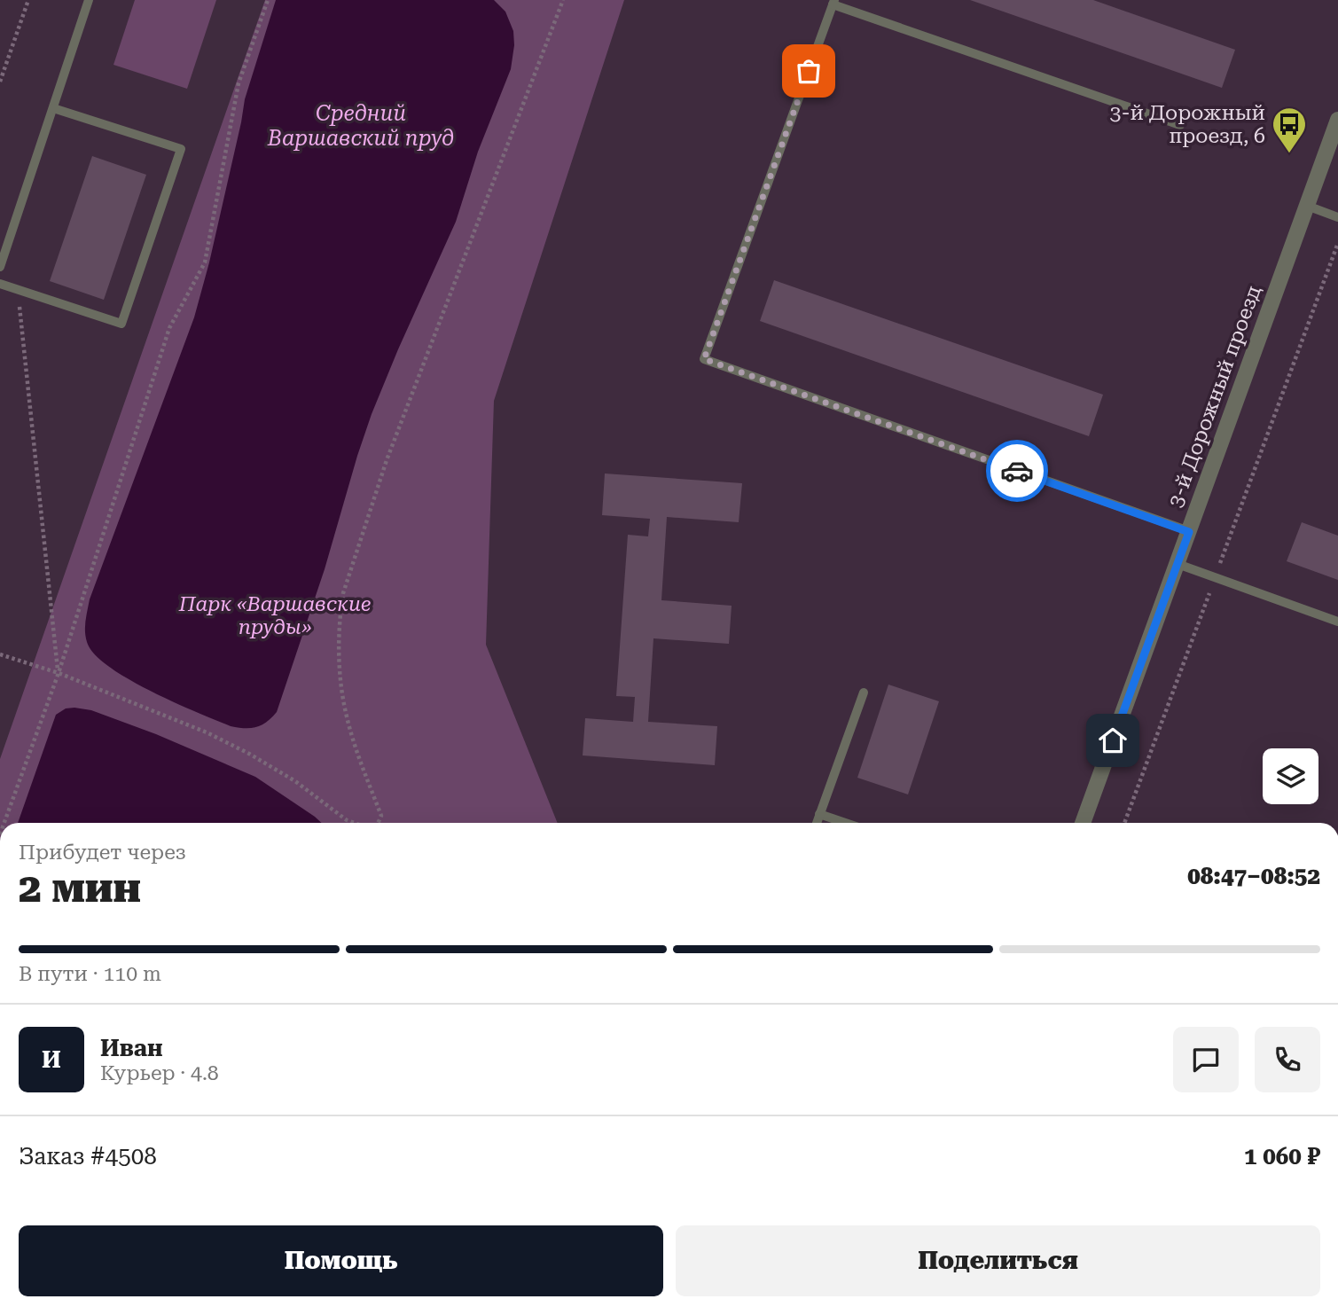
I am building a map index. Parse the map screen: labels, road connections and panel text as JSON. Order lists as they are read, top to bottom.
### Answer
{
  "streets": {
    "street": ["3-й Дорожный проезд"]
  },
  "water": ["Средний Варшавский пруд"],
  "parks": ["Парк «Варшавские пруды»"],
  "places": {
    "bus stop": ["3-й Дорожный проезд, 6"]
  },
  "page": {
    "heading": ["2 мин", "Прибудет через", "08:47–08:52"],
    "panel": [
      "Иван",
      "Курьер · 4.8",
      "Заказ #4508",
      "1 060 ₽"
    ],
    "bar": "В пути · 110 m",
    "round": "И",
    "buttons": ["Помощь", "Поделиться"]
  }
}
